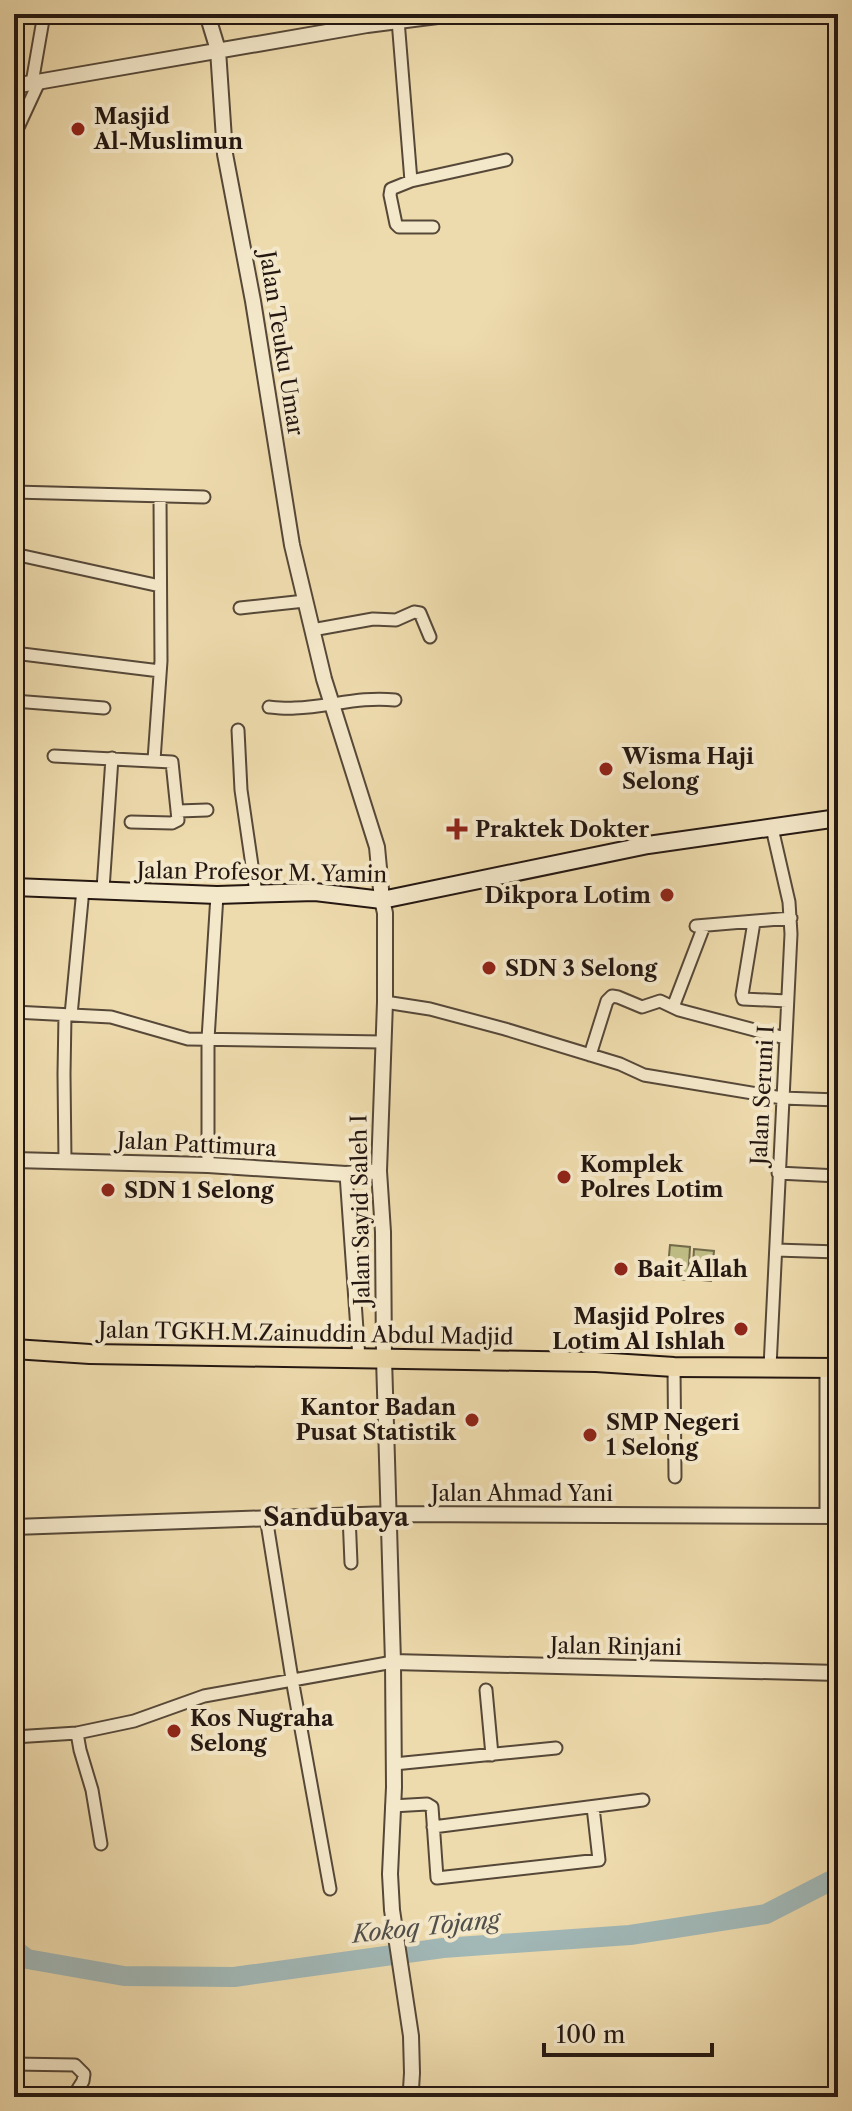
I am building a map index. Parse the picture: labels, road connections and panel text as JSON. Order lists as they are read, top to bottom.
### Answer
{
  "streets": {
    "main road": ["Jalan Profesor M. Yamin", "Jalan TGKH.M.Zainuddin Abdul Madjid"],
    "street": [
      "Jalan Teuku Umar",
      "Jalan Seruni I",
      "Jalan Pattimura",
      "Jalan Sayid Saleh I",
      "Jalan Ahmad Yani",
      "Jalan Rinjani"
    ]
  },
  "crossings": [
    ["Jalan Teuku Umar", "Jalan Sayid Saleh I"],
    ["Jalan Profesor M. Yamin", "Jalan Seruni I"],
    ["Jalan Profesor M. Yamin", "Jalan Sayid Saleh I"],
    ["Jalan Seruni I", "Jalan TGKH.M.Zainuddin Abdul Madjid"],
    ["Jalan Pattimura", "Jalan Sayid Saleh I"],
    ["Jalan Sayid Saleh I", "Jalan TGKH.M.Zainuddin Abdul Madjid"],
    ["Jalan Sayid Saleh I", "Jalan Ahmad Yani"],
    ["Jalan Sayid Saleh I", "Jalan Rinjani"]
  ],
  "districts": ["Sandubaya"],
  "water": ["Kokoq Tojang"],
  "places": {
    "other": [
      "Masjid Al-Muslimun",
      "Wisma Haji Selong",
      "Dikpora Lotim",
      "SDN 3 Selong",
      "Komplek Polres Lotim",
      "SDN 1 Selong",
      "Bait Allah",
      "Masjid Polres Lotim Al Ishlah",
      "Kantor Badan Pusat Statistik",
      "SMP Negeri 1 Selong",
      "Kos Nugraha Selong"
    ],
    "health": ["Praktek Dokter"]
  },
  "scale_bar": "100 m"
}
